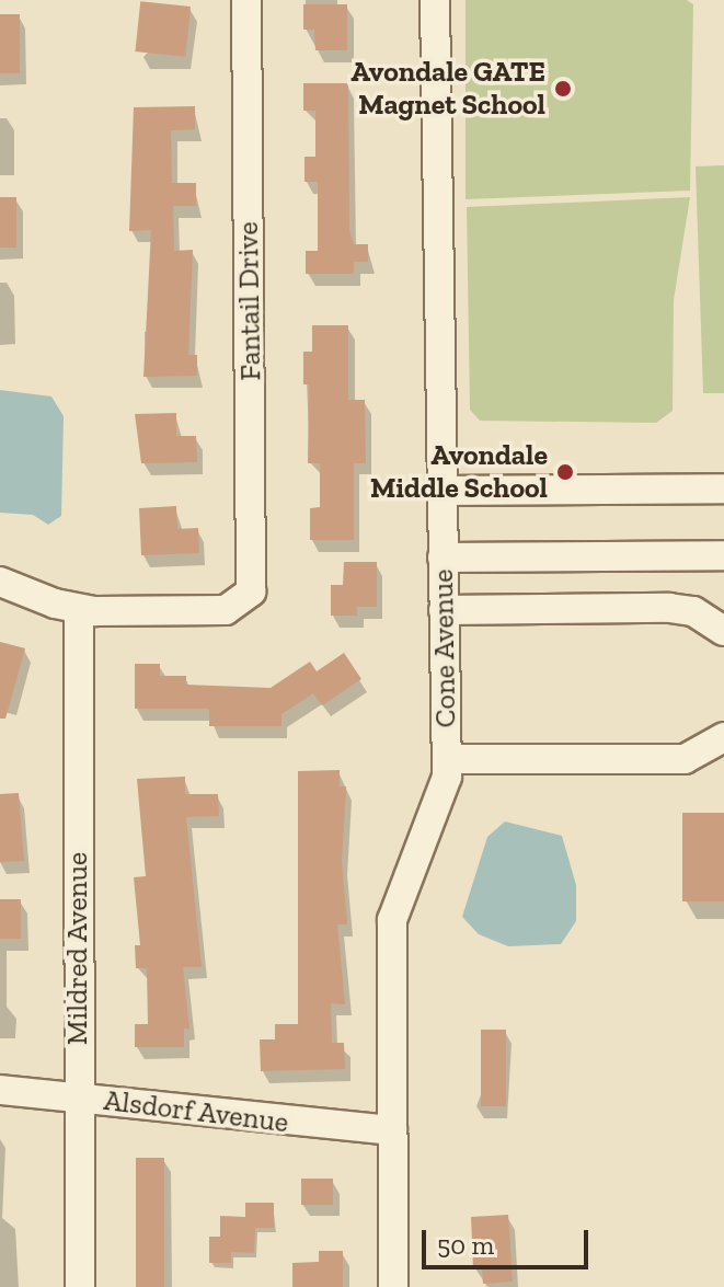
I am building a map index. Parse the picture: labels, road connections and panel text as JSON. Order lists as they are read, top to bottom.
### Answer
{
  "streets": {
    "street": [
      "Fantail Drive",
      "Cone Avenue",
      "Mildred Avenue",
      "Alsdorf Avenue"
    ]
  },
  "crossings": [
    ["Fantail Drive", "Mildred Avenue"],
    ["Cone Avenue", "Alsdorf Avenue"],
    ["Mildred Avenue", "Alsdorf Avenue"]
  ],
  "places": ["Avondale GATE Magnet School", "Avondale Middle School"],
  "scale_bar": "50 m"
}
